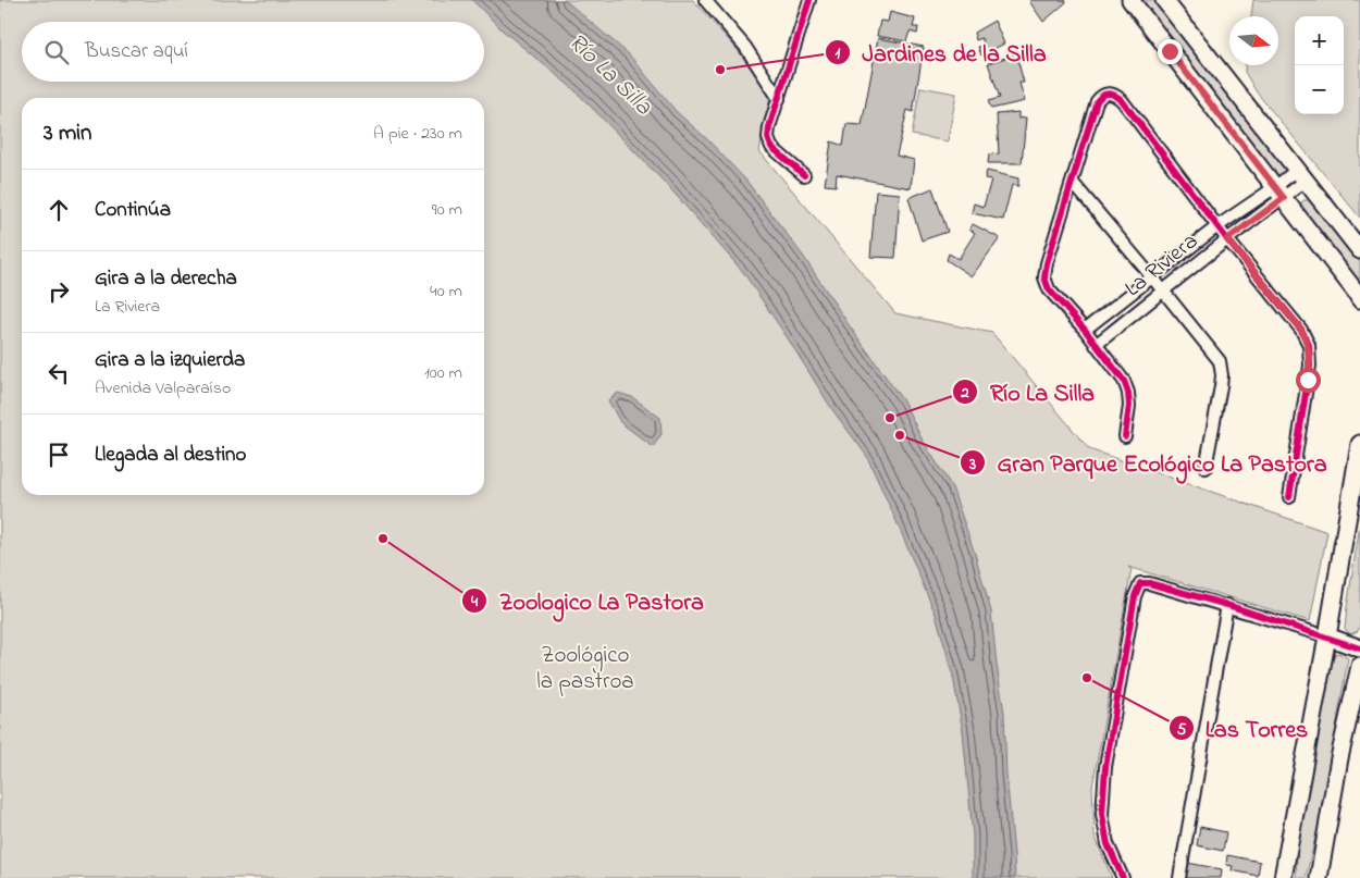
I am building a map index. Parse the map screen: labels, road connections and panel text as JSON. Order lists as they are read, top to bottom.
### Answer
{
  "streets": {
    "street": ["La Riviera"]
  },
  "water": ["Río La Silla"],
  "parks": ["Zoológico la pastroa"],
  "places": [
    "Jardines de la Silla",
    "Río La Silla",
    "Gran Parque Ecológico La Pastora",
    "Zoologico La Pastora",
    "Las Torres"
  ],
  "north": "right",
  "page": {
    "map_buttons": ["+", "−"],
    "search": "Buscar aquí",
    "heading": ["3 min", "A pie · 230 m"],
    "list": [
      ["Continúa", "90 m"],
      ["Gira a la derecha", "La Riviera", "40 m"],
      ["Gira a la izquierda", "Avenida Valparaíso", "100 m"],
      "Llegada al destino"
    ]
  }
}
